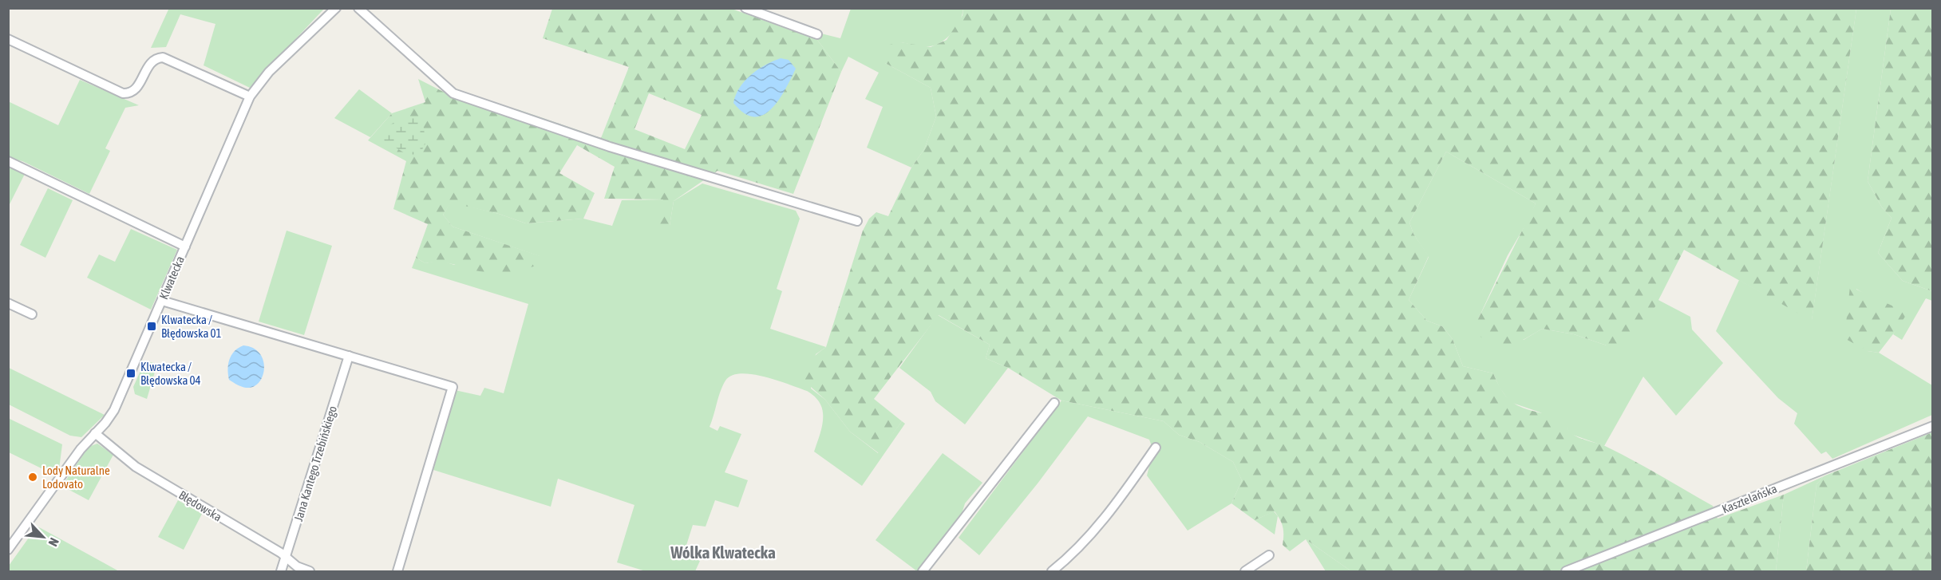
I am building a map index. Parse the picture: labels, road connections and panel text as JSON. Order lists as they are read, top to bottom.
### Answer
{
  "streets": {
    "street": [
      "Klwatecka",
      "Jana Kantego Trzebińskiego",
      "Kasztelańska",
      "Błędowska"
    ]
  },
  "crossings": [
    ["Klwatecka", "Błędowska"],
    ["Jana Kantego Trzebińskiego", "Błędowska"]
  ],
  "districts": ["Wólka Klwatecka"],
  "places": {
    "transit": ["Klwatecka / Błędowska 01", "Klwatecka / Błędowska 04"],
    "other": ["Lody Naturalne Lodovato"]
  },
  "north": "bottom right"
}
